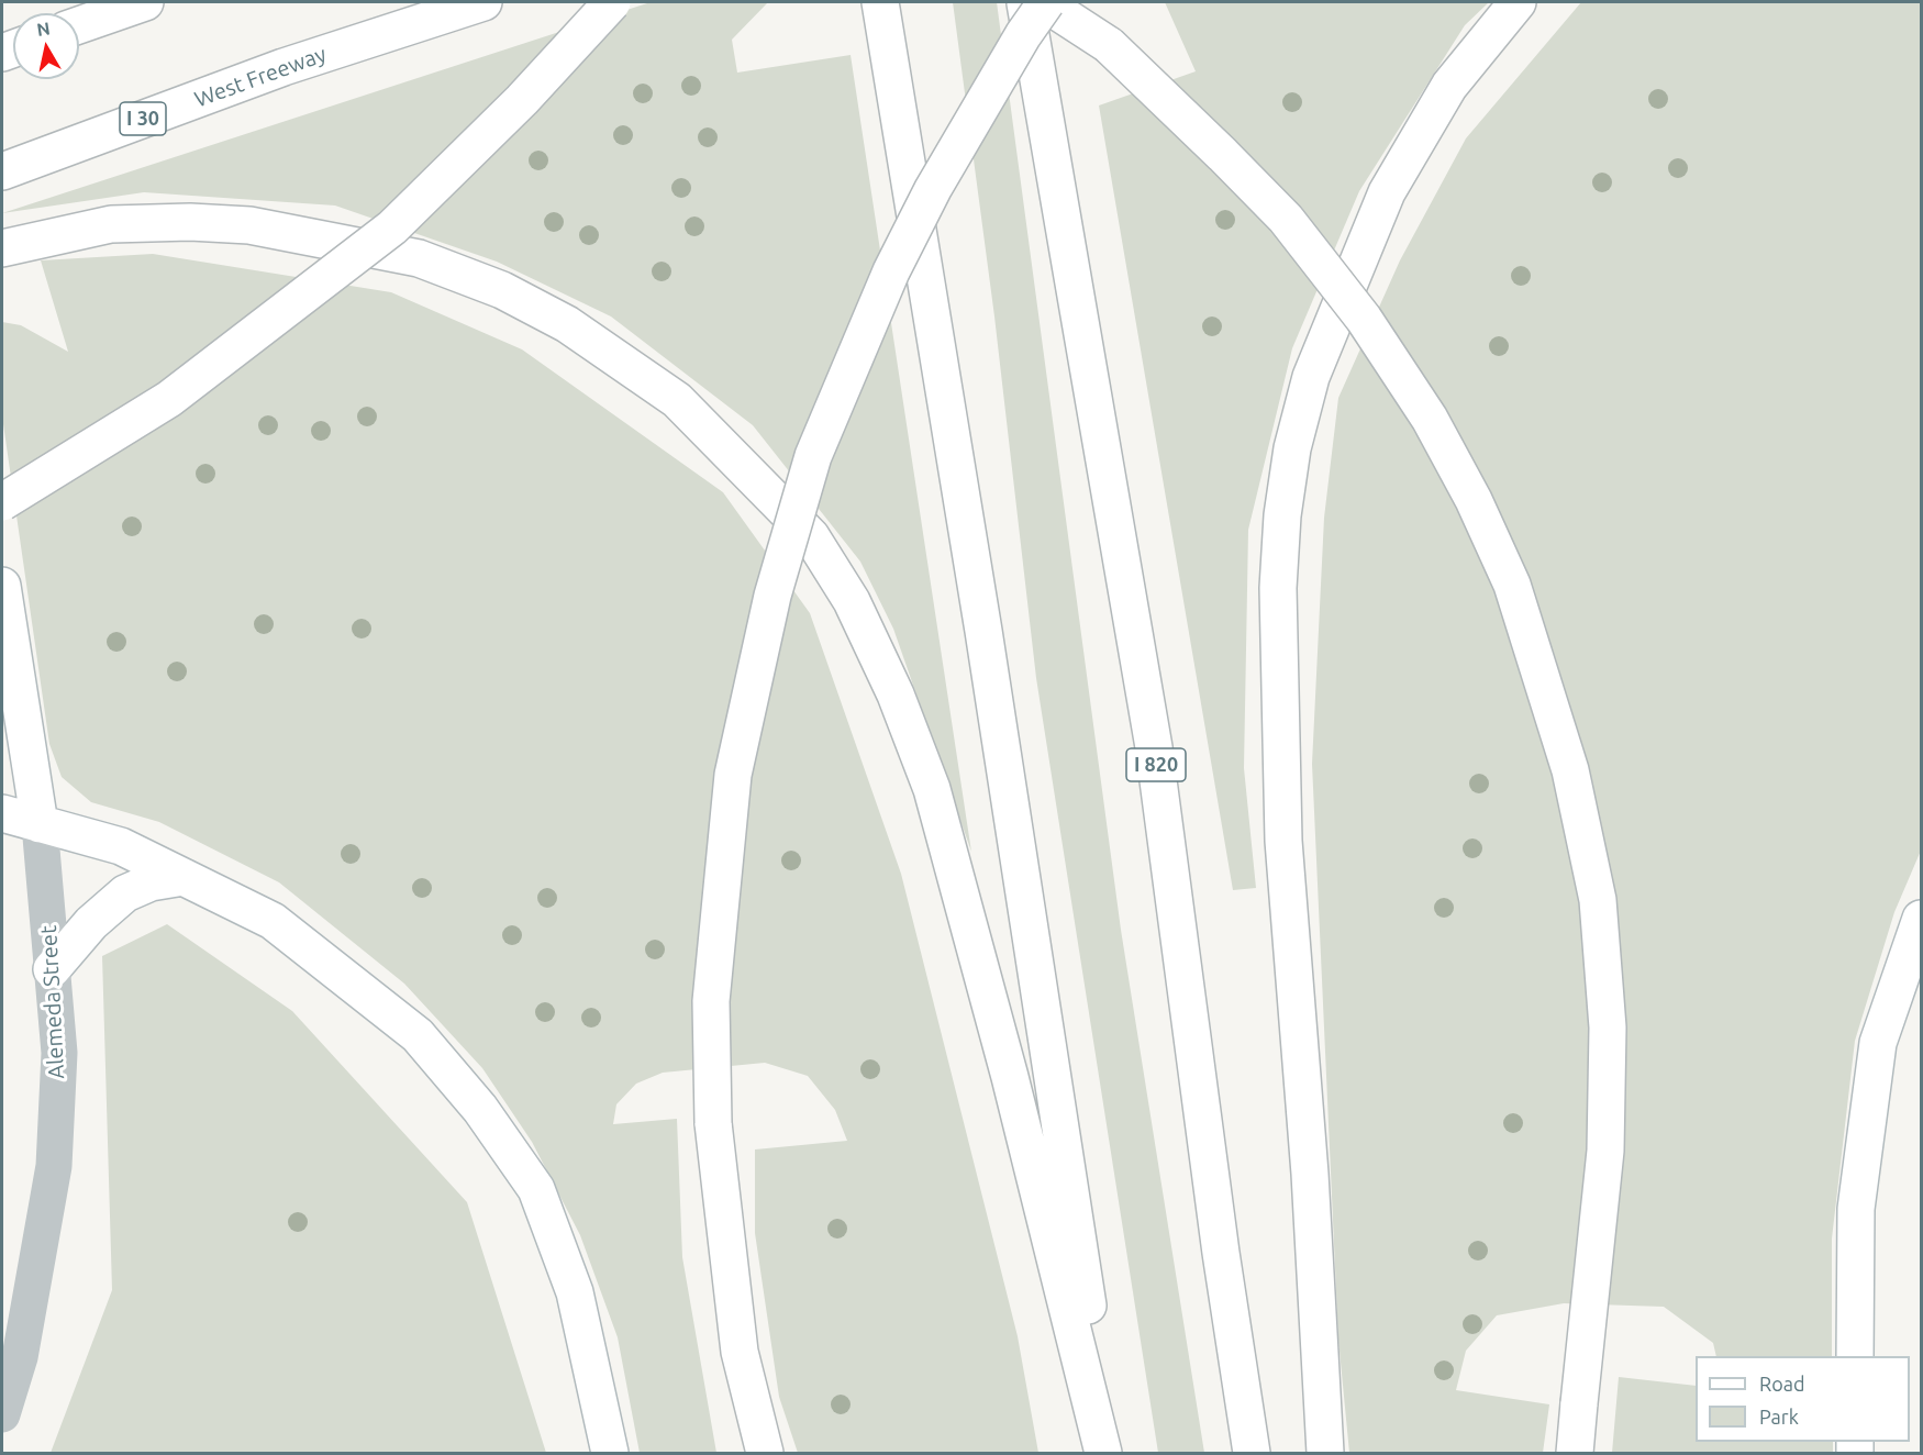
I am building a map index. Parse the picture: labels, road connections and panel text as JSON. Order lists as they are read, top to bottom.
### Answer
{
  "streets": {
    "main road": [
      "West Freeway",
      "I 30",
      "I 820",
      "Alemeda Street"
    ]
  },
  "legend": ["Road", "Park"],
  "north": "top"
}
